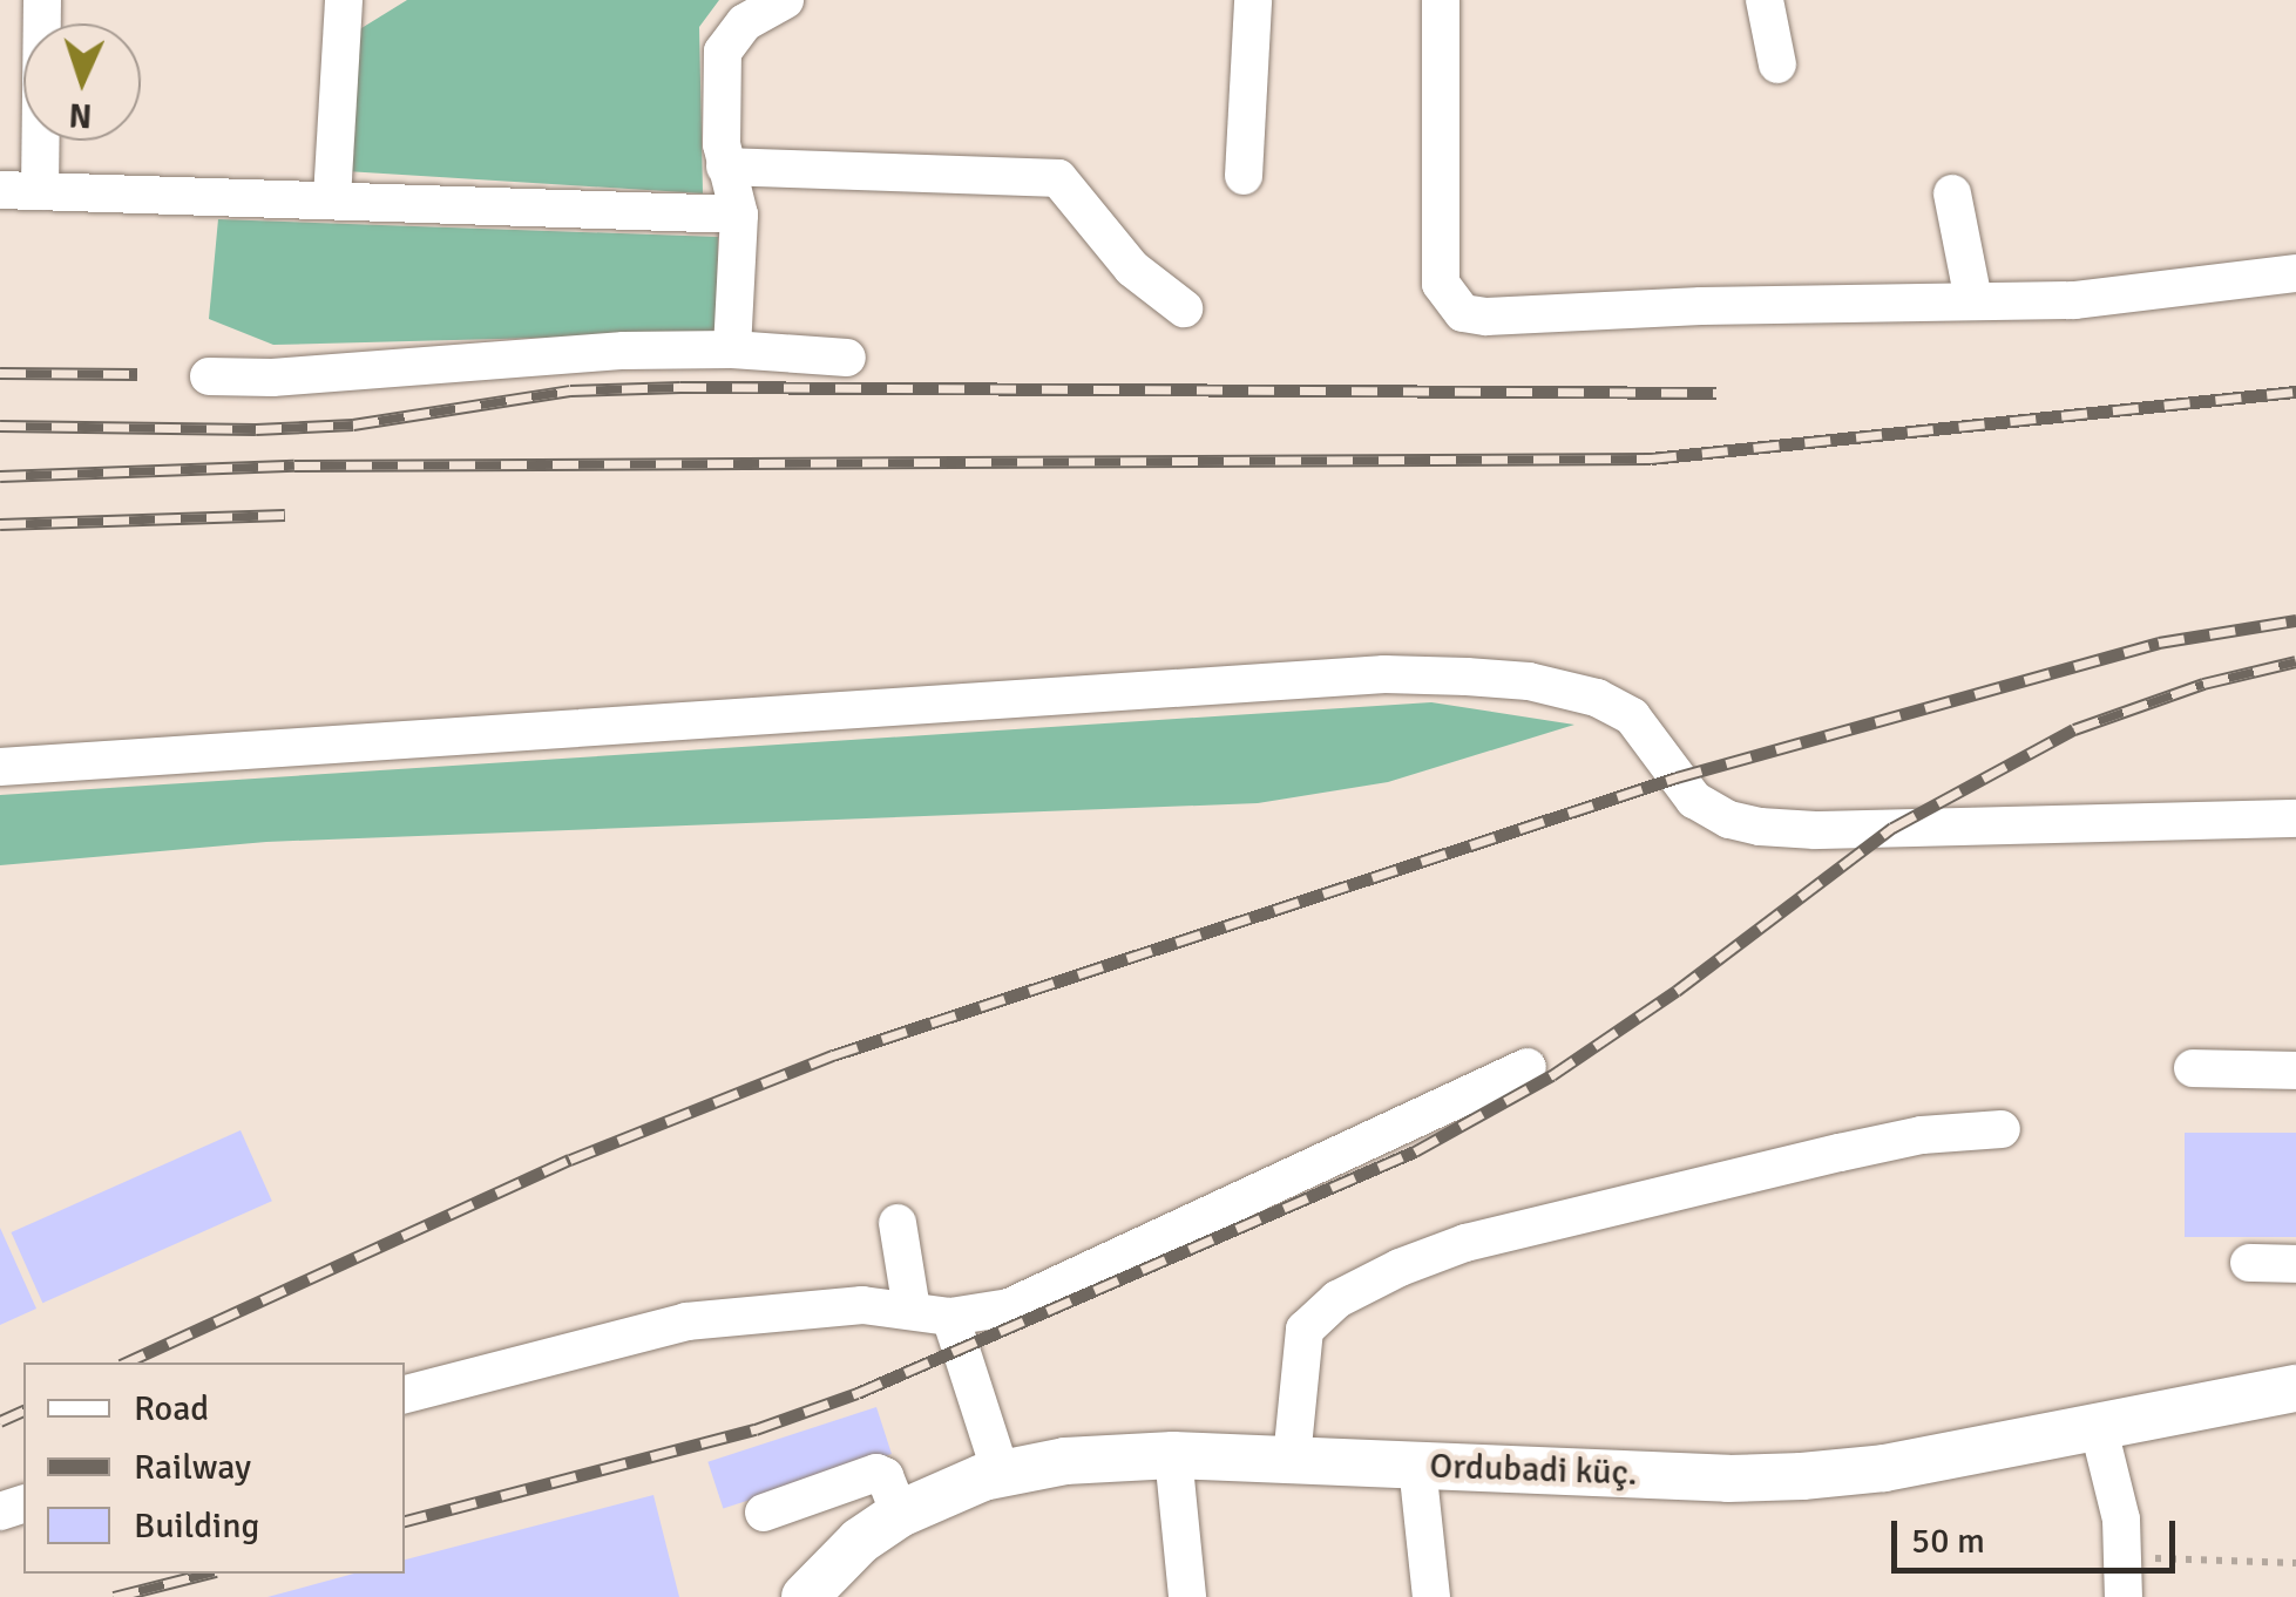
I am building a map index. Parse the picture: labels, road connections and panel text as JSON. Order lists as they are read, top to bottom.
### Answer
{
  "streets": {
    "main road": ["Ordubadi küç."]
  },
  "legend": ["Road", "Railway", "Building"],
  "scale_bar": "50 m",
  "north": "bottom"
}
